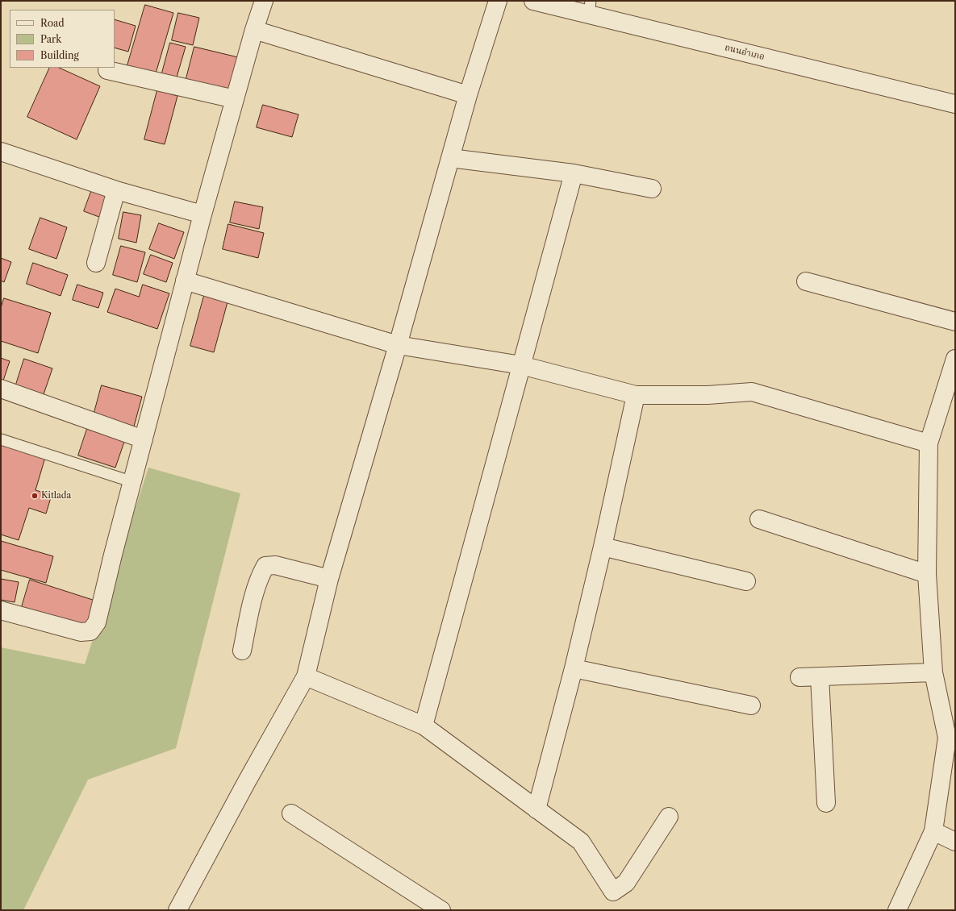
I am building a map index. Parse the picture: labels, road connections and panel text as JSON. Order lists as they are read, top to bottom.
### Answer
{
  "streets": {
    "street": ["ถนนอำเภอ"]
  },
  "places": ["Kitlada"],
  "legend": ["Road", "Park", "Building"]
}
